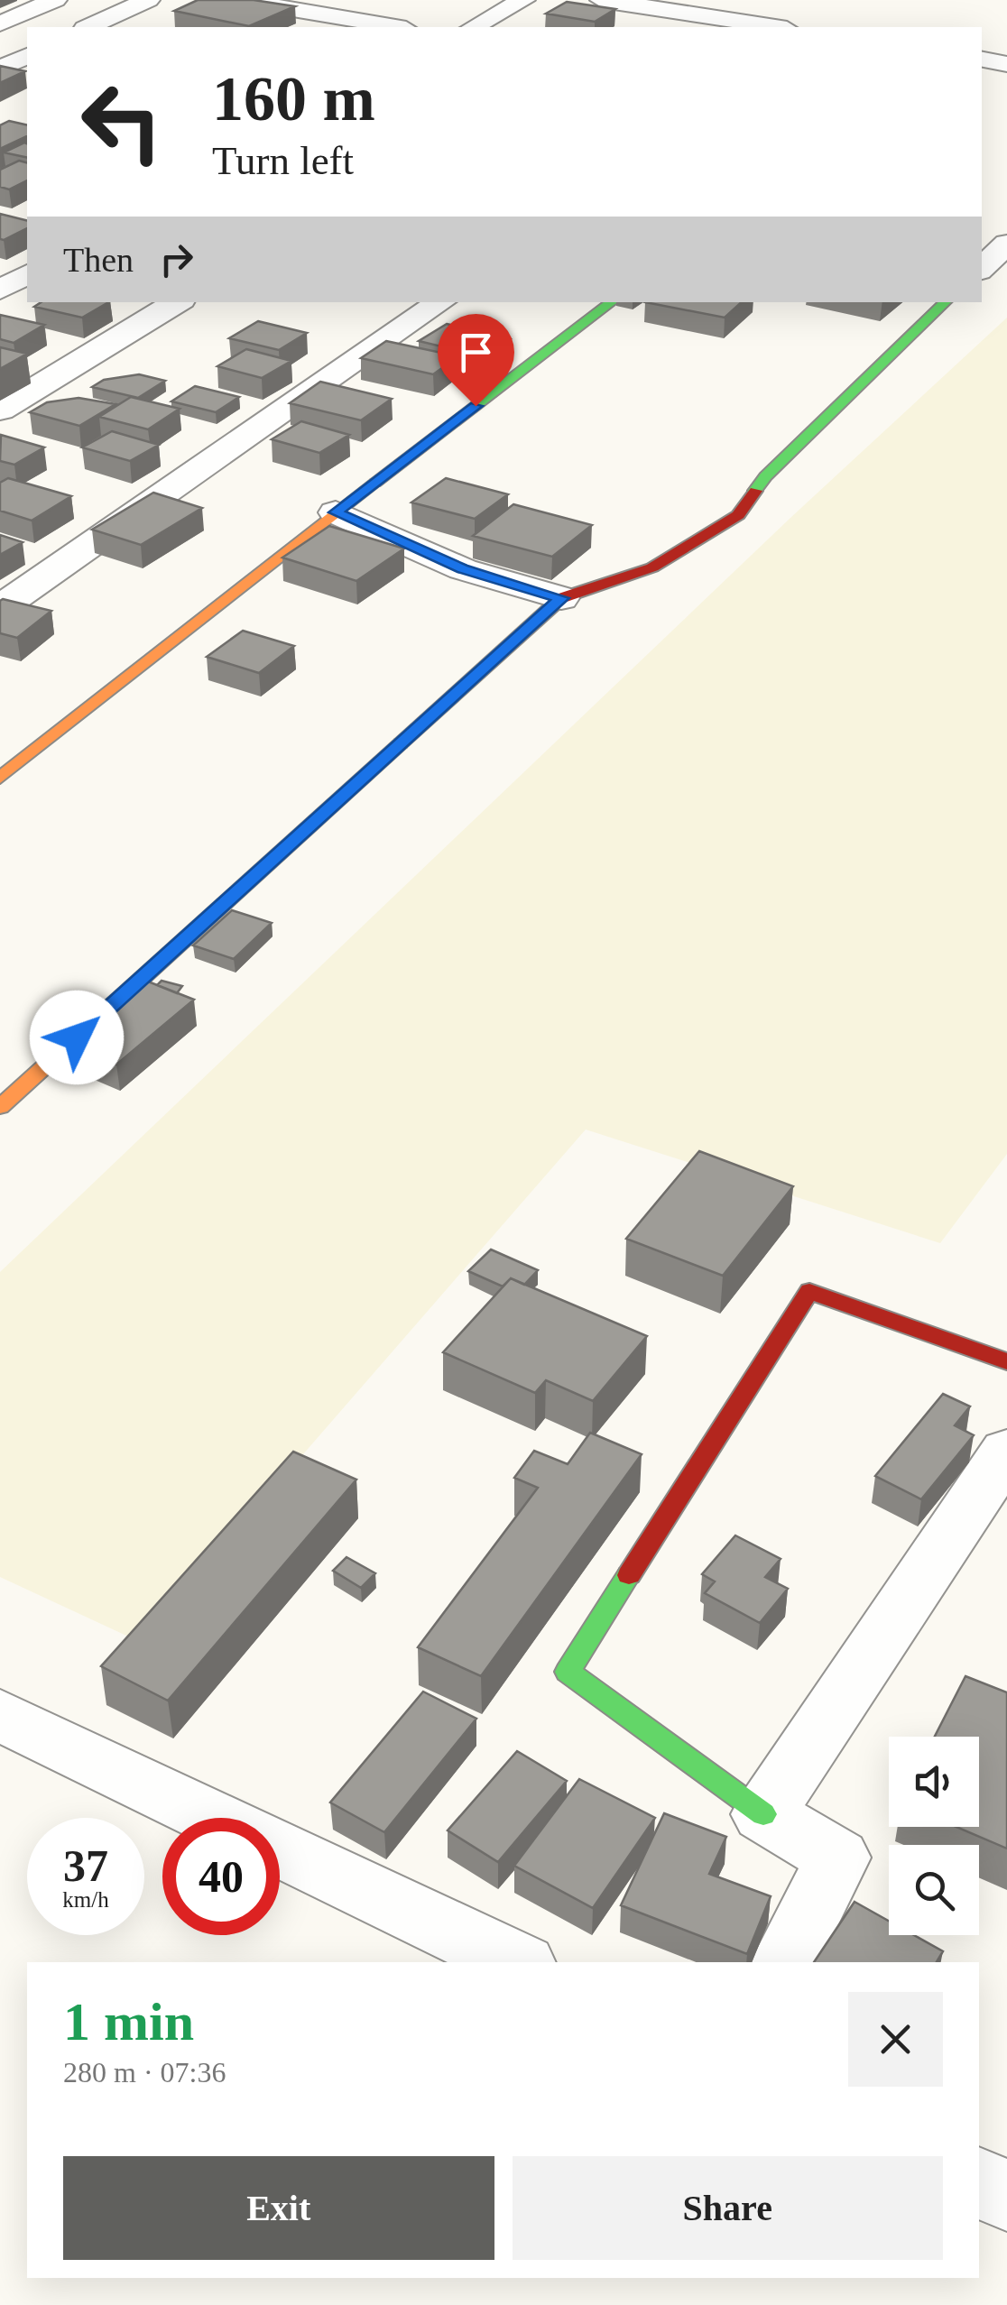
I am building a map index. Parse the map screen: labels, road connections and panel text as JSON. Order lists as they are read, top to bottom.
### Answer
{
  "page": {
    "turn": ["160 m", "Turn left"],
    "then": "Then",
    "speed": "37 km/h",
    "limit": "40",
    "heading": ["1 min", "280 m · 07:36"],
    "buttons": ["Exit", "Share"]
  }
}
